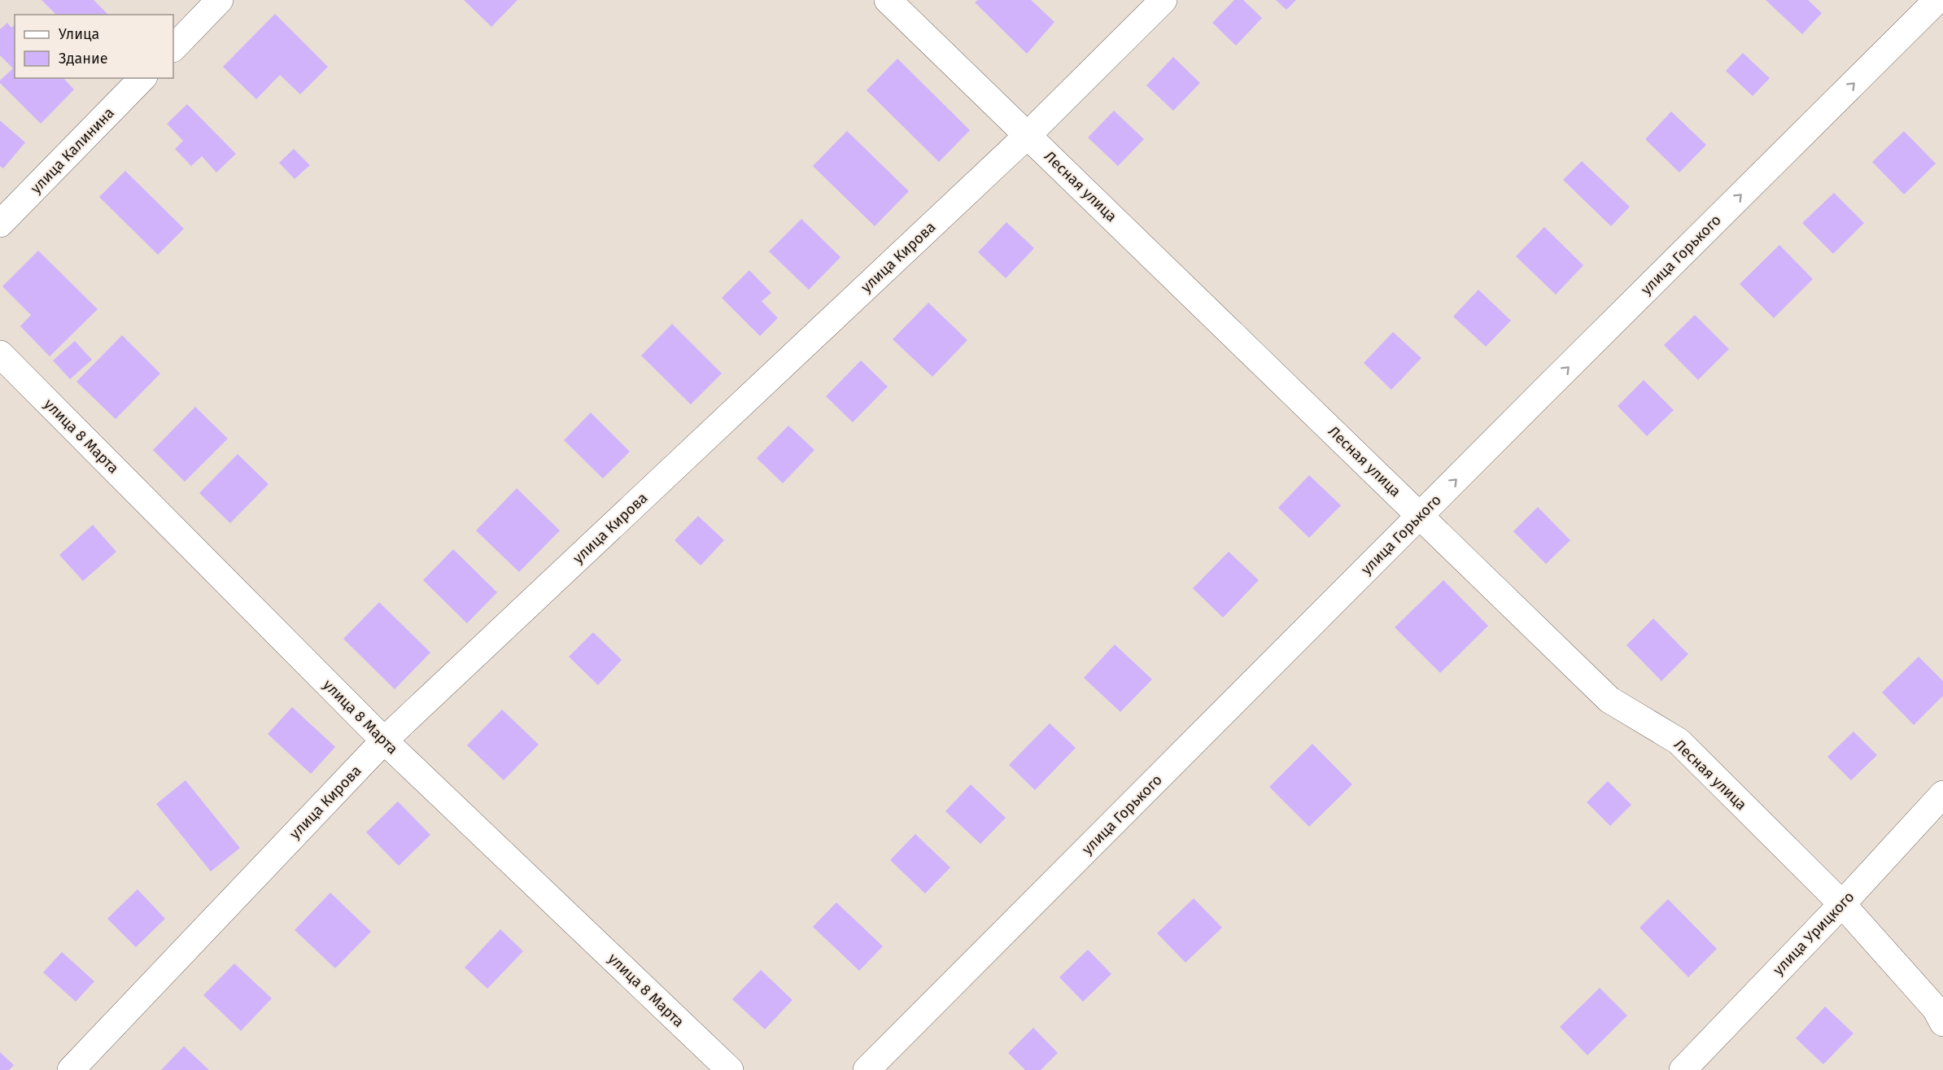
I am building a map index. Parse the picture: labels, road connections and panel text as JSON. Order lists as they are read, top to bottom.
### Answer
{
  "streets": {
    "street": [
      "улица Калинина",
      "Лесная улица",
      "улица Горького",
      "улица Кирова",
      "улица 8 Марта",
      "улица Урицкого"
    ]
  },
  "crossings": [
    ["Лесная улица", "улица Горького"],
    ["Лесная улица", "улица Кирова"],
    ["Лесная улица", "улица Урицкого"],
    ["улица Кирова", "улица 8 Марта"]
  ],
  "one_way": ["улица Горького"],
  "legend": ["Улица", "Здание"]
}
